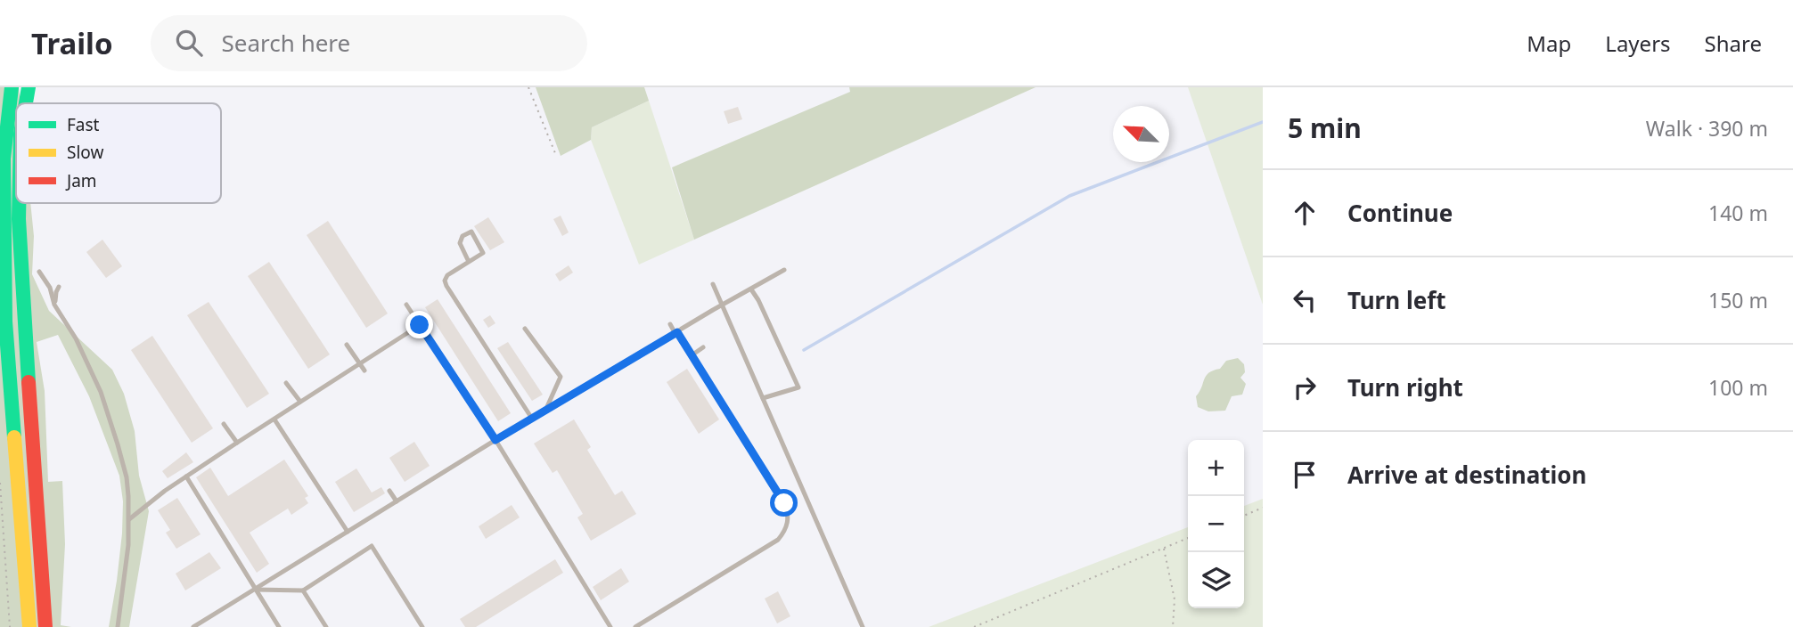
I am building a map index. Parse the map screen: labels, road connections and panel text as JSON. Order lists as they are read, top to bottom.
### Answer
{
  "legend": ["Fast", "Slow", "Jam"],
  "north": "top left",
  "page": {
    "header": "Trailo",
    "search": "Search here",
    "nav": ["Map", "Layers", "Share"],
    "heading": ["5 min", "Walk · 390 m"],
    "list": [
      ["Continue", "140 m"],
      ["Turn left", "150 m"],
      ["Turn right", "100 m"],
      "Arrive at destination"
    ],
    "map_buttons": ["+", "−"]
  }
}
